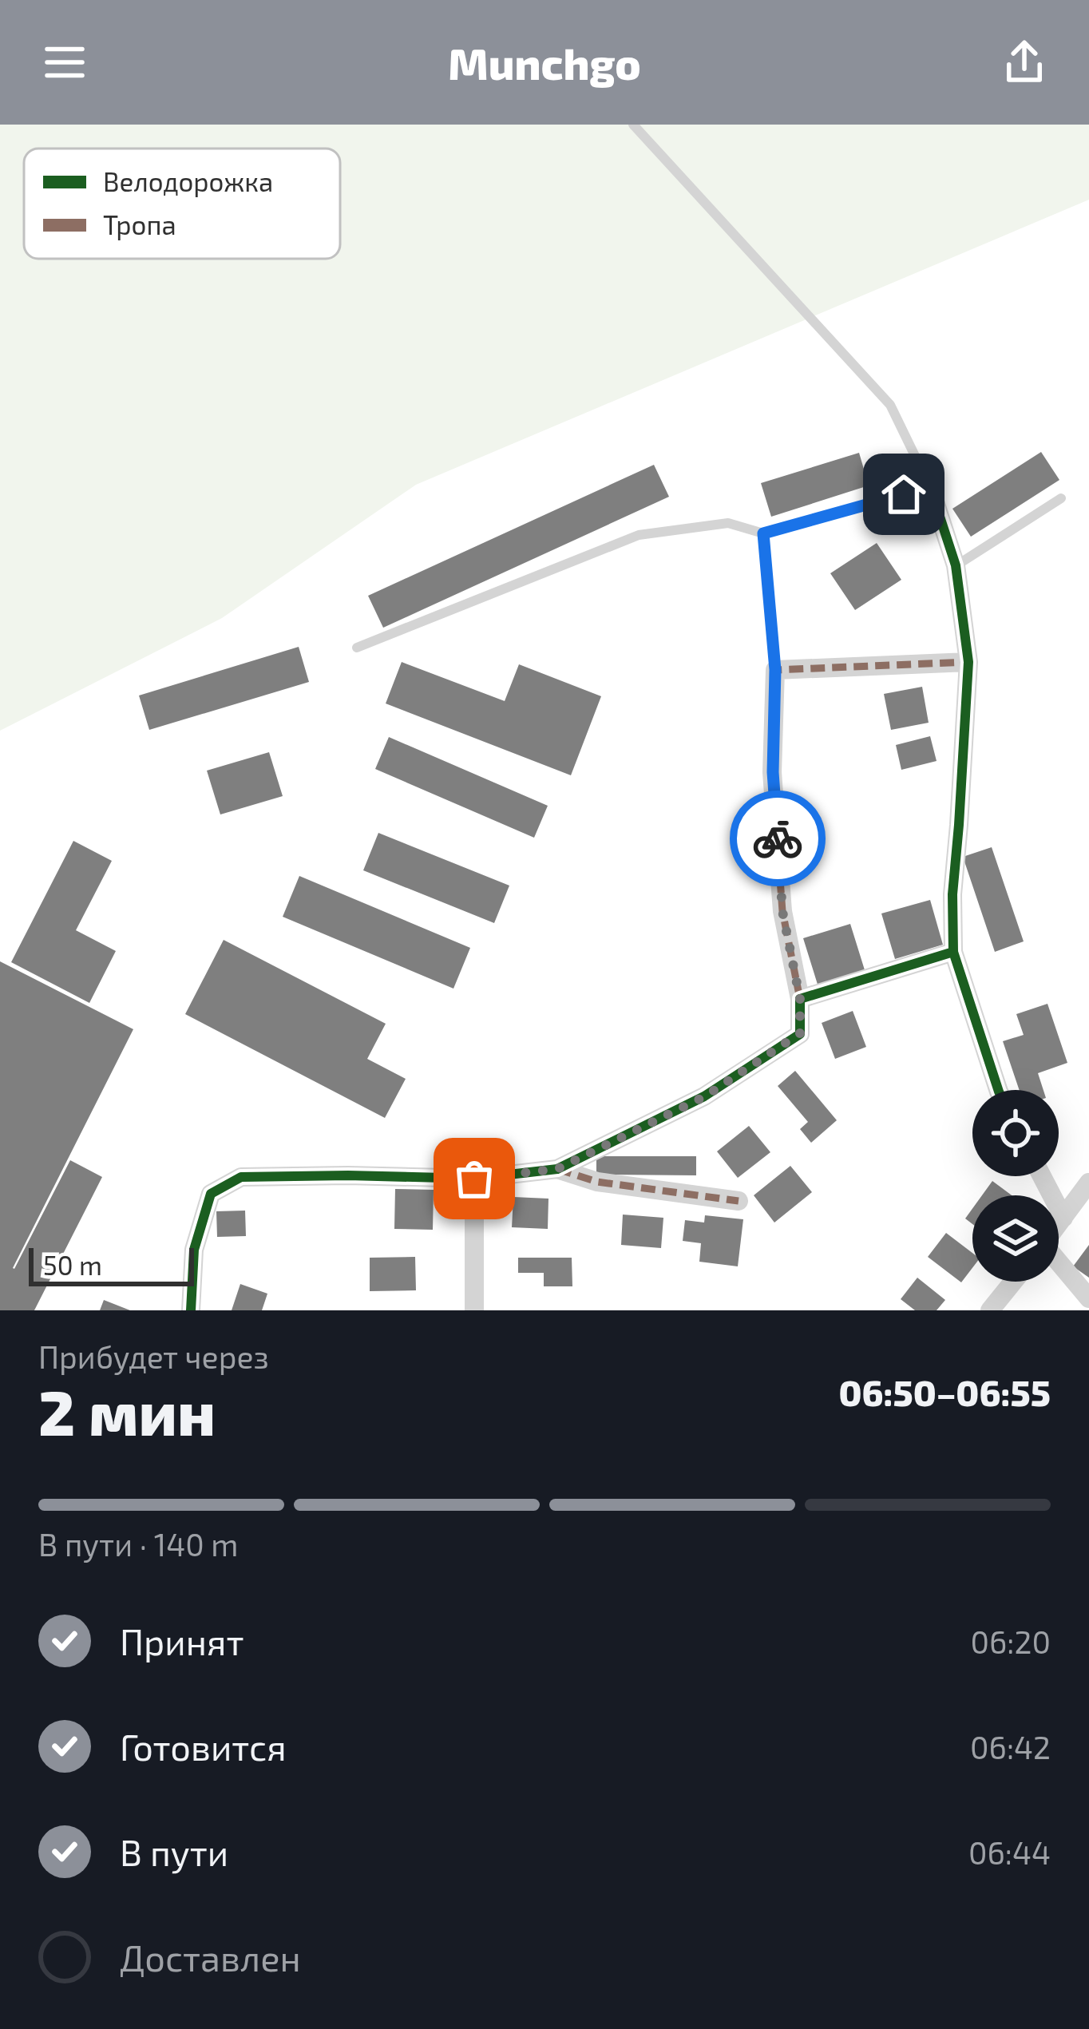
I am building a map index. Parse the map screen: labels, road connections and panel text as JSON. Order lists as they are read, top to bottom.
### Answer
{
  "legend": ["Велодорожка", "Тропа"],
  "scale_bar": "50 m",
  "page": {
    "header": "Munchgo",
    "scale": "50 m",
    "heading": ["2 мин", "Прибудет через", "06:50–06:55"],
    "bar": "В пути · 140 m",
    "list": [
      ["Принят", "06:20"],
      ["Готовится", "06:42"],
      ["В пути", "06:44"],
      "Доставлен"
    ]
  }
}
